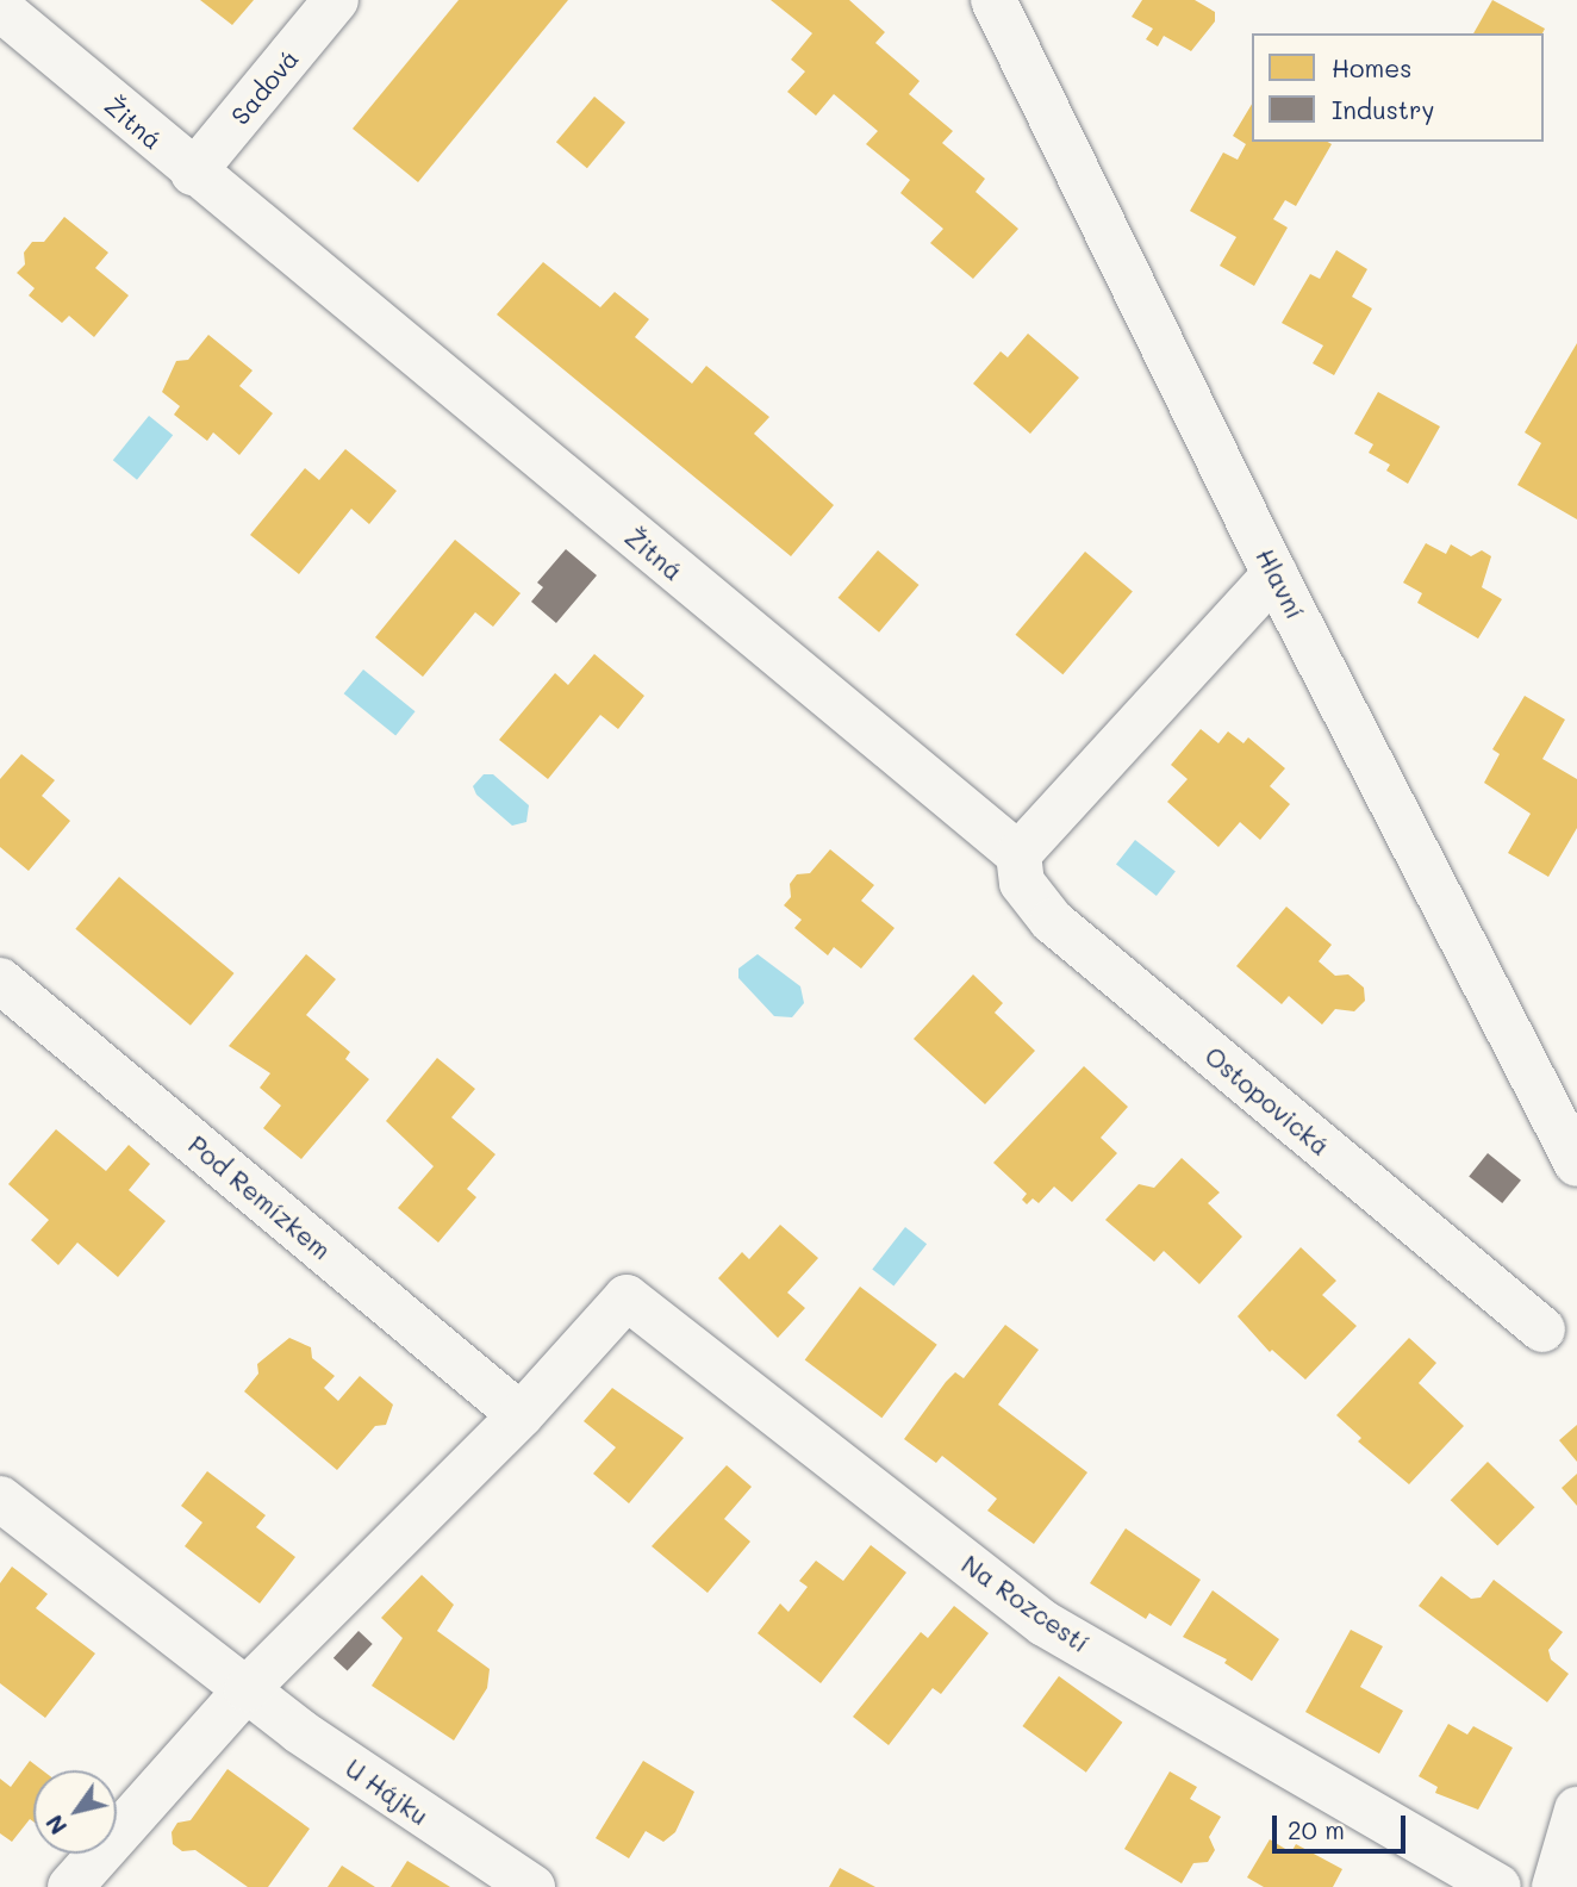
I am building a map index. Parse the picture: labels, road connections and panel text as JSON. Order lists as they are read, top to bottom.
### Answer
{
  "streets": {
    "street": [
      "Sadová",
      "Žitná",
      "Hlavní",
      "Ostopovická",
      "Pod Remízkem",
      "Na Rozcestí",
      "U Hájku"
    ]
  },
  "crossings": [
    ["Sadová", "Žitná"],
    ["Žitná", "Ostopovická"],
    ["Pod Remízkem", "Na Rozcestí"]
  ],
  "legend": ["Homes", "Industry"],
  "scale_bar": "20 m",
  "north": "bottom left"
}
